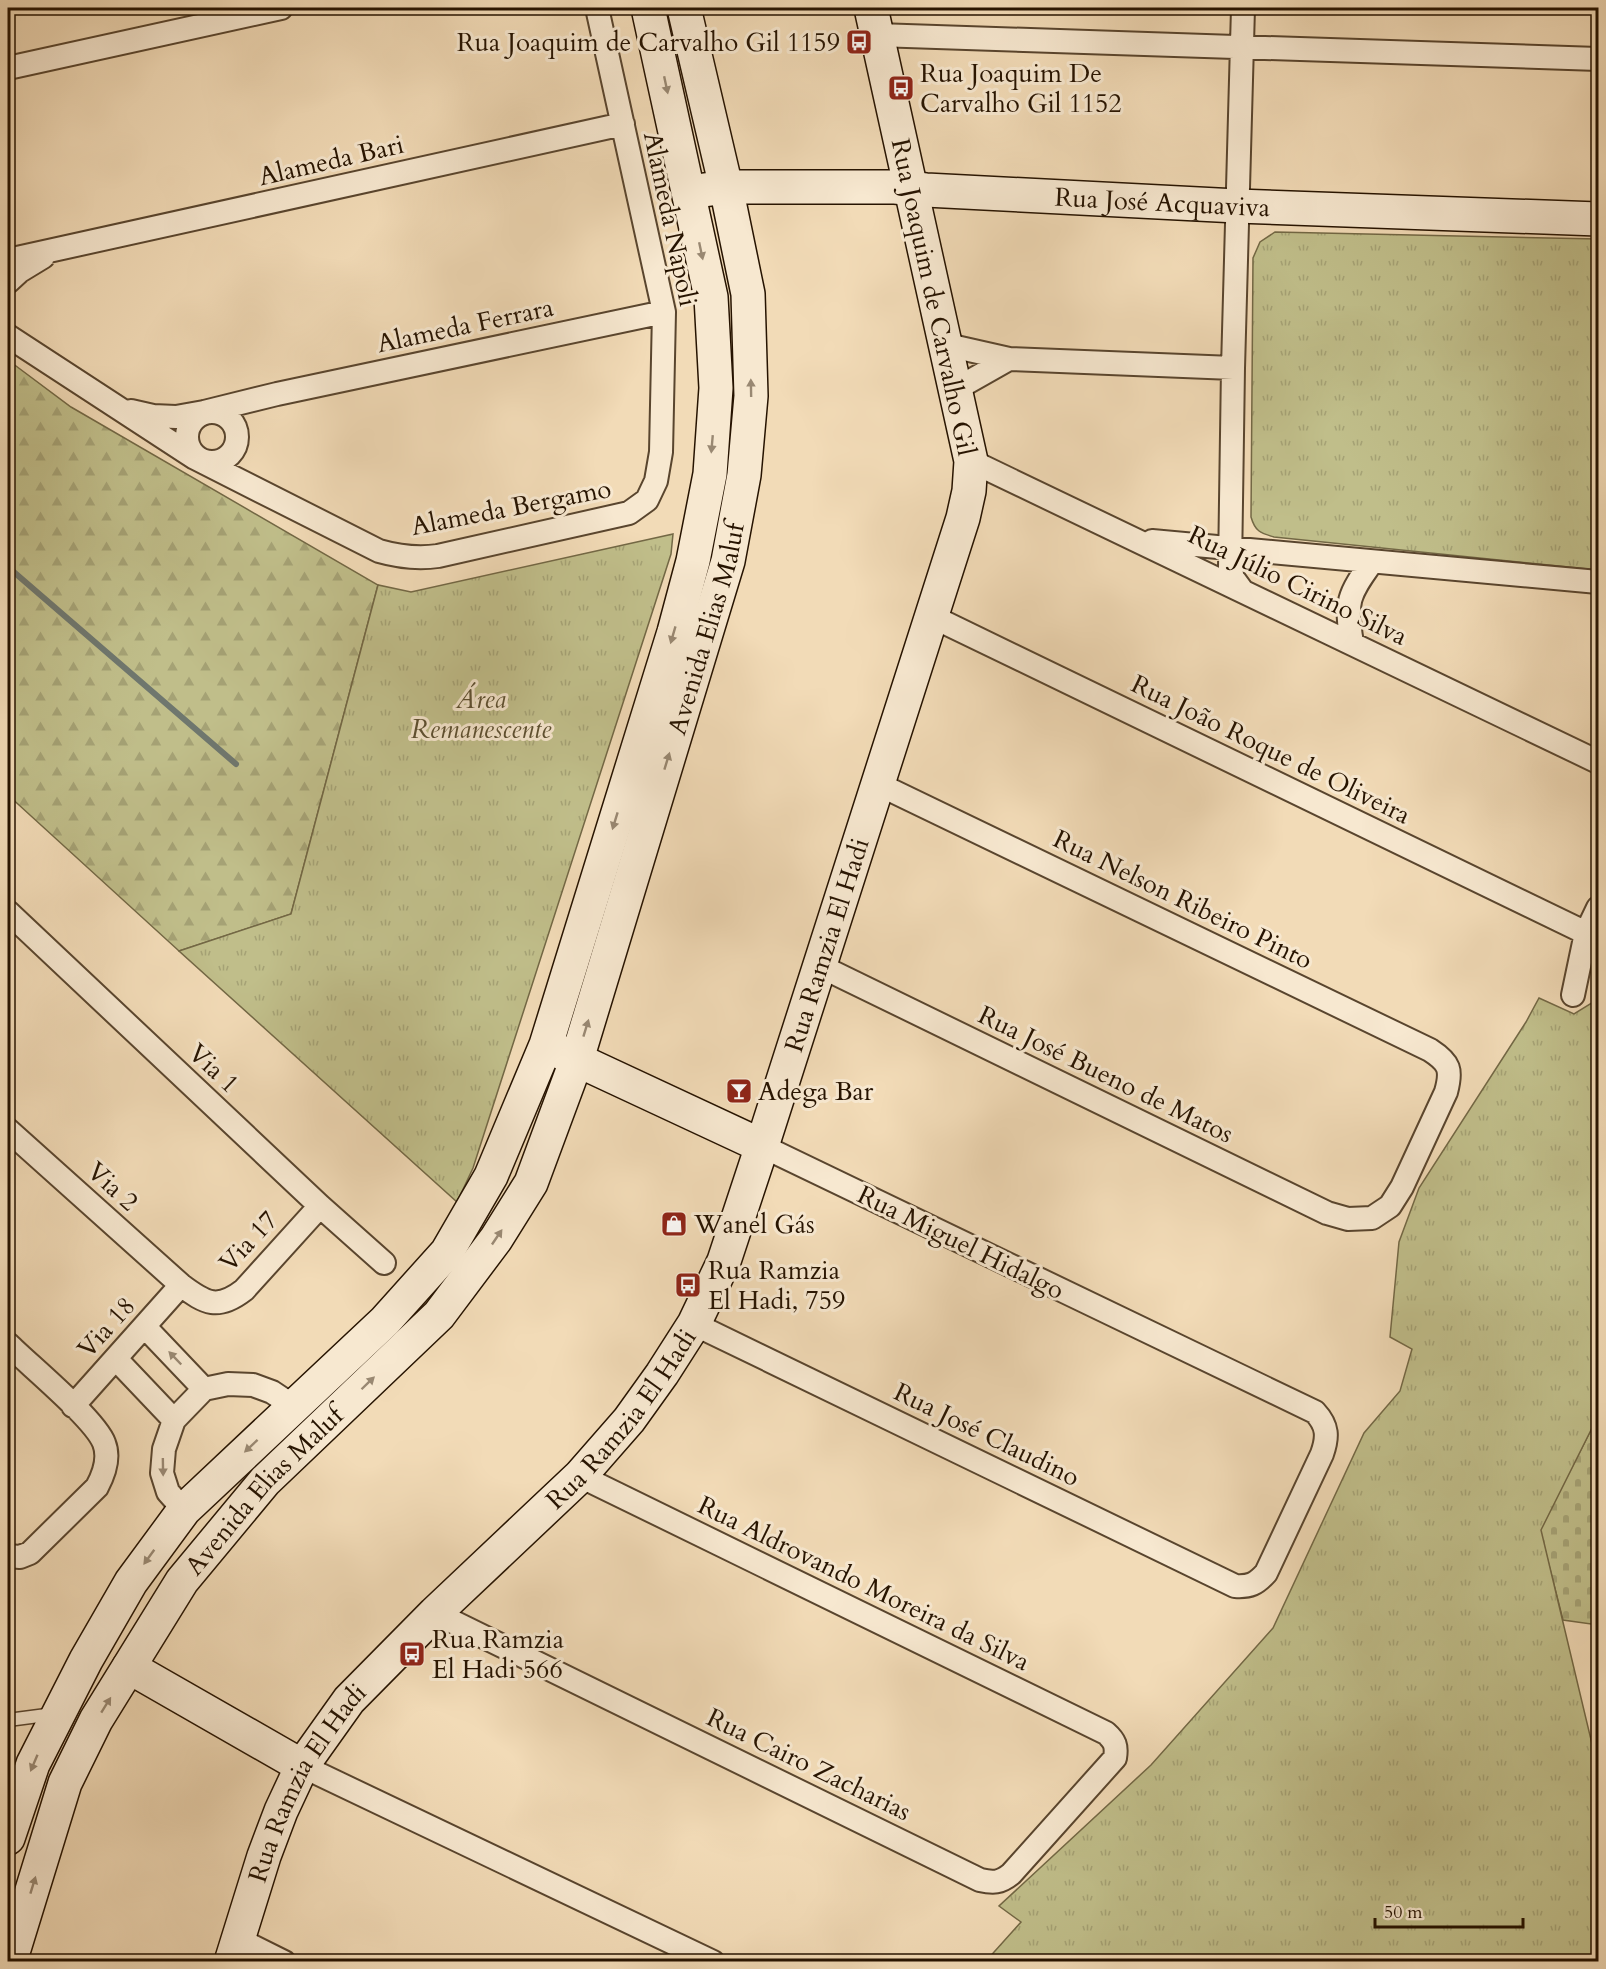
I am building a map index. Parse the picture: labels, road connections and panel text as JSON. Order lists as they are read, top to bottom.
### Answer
{
  "streets": {
    "street": [
      "Alameda Bari",
      "Rua José Acquaviva",
      "Alameda Napoli",
      "Rua Joaquim de Carvalho Gil",
      "Alameda Ferrara",
      "Alameda Bergamo",
      "Rua Júlio Cirino Silva",
      "Avenida Elias Maluf",
      "Rua João Roque de Oliveira",
      "Rua Nelson Ribeiro Pinto",
      "Rua Ramzia El Hadi",
      "Via 1",
      "Rua José Bueno de Matos",
      "Via 2",
      "Via 17",
      "Rua Miguel Hidalgo",
      "Via 18",
      "Rua José Claudino",
      "Rua Aldrovando Moreira da Silva",
      "Rua Cairo Zacharias"
    ]
  },
  "crossings": [
    ["Alameda Bari", "Alameda Napoli"],
    ["Rua José Acquaviva", "Rua Joaquim de Carvalho Gil"],
    ["Rua José Acquaviva", "Avenida Elias Maluf"],
    ["Alameda Napoli", "Alameda Ferrara"],
    ["Alameda Napoli", "Alameda Bergamo"],
    ["Rua Joaquim de Carvalho Gil", "Rua Júlio Cirino Silva"],
    ["Rua Joaquim de Carvalho Gil", "Rua João Roque de Oliveira"],
    ["Rua Joaquim de Carvalho Gil", "Rua Ramzia El Hadi"],
    ["Alameda Ferrara", "Alameda Bergamo"],
    ["Avenida Elias Maluf", "Rua Miguel Hidalgo"],
    ["Rua Nelson Ribeiro Pinto", "Rua Ramzia El Hadi"],
    ["Rua Nelson Ribeiro Pinto", "Rua José Bueno de Matos"],
    ["Rua Ramzia El Hadi", "Rua José Bueno de Matos"],
    ["Rua Ramzia El Hadi", "Rua Miguel Hidalgo"],
    ["Rua Ramzia El Hadi", "Rua José Claudino"],
    ["Rua Ramzia El Hadi", "Rua Aldrovando Moreira da Silva"],
    ["Rua Ramzia El Hadi", "Rua Cairo Zacharias"],
    ["Via 1", "Via 17"],
    ["Via 2", "Via 17"],
    ["Via 2", "Via 18"],
    ["Via 17", "Via 18"],
    ["Rua Miguel Hidalgo", "Rua José Claudino"],
    ["Rua Aldrovando Moreira da Silva", "Rua Cairo Zacharias"]
  ],
  "parks": ["Área Remanescente"],
  "places": {
    "bus stop": [
      "Rua Joaquim de Carvalho Gil 1159",
      "Rua Joaquim De Carvalho Gil 1152",
      "Rua Ramzia El Hadi, 759",
      "Rua Ramzia El Hadi 566"
    ],
    "bar": ["Adega Bar"],
    "shop": ["Wanel Gás"]
  },
  "scale_bar": "50 m"
}
